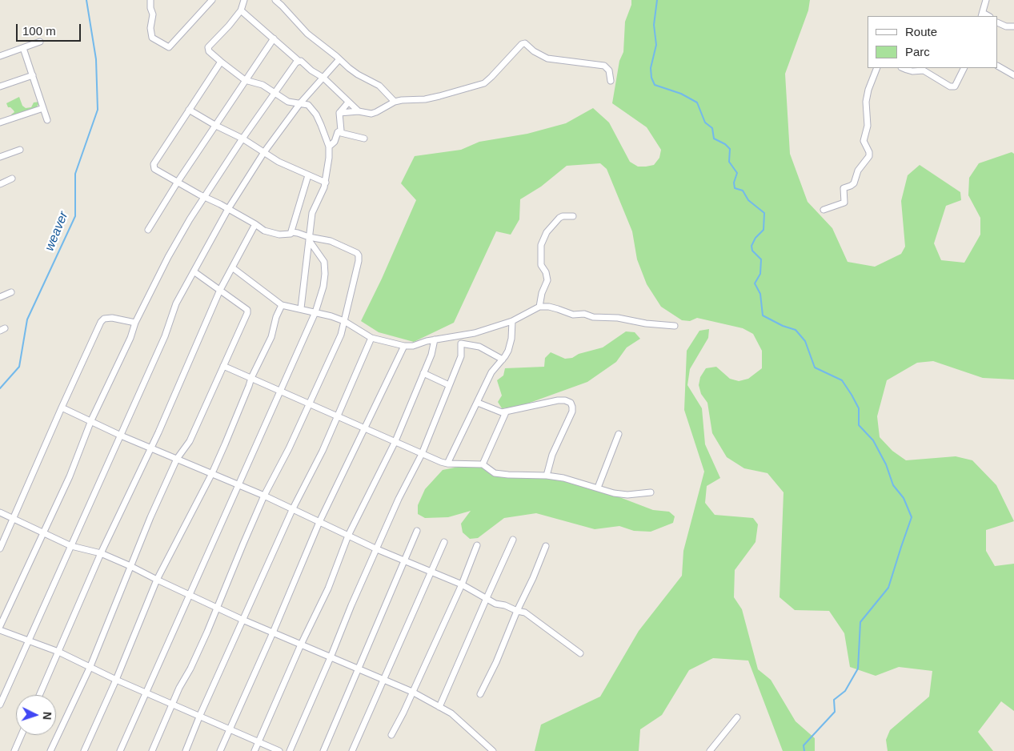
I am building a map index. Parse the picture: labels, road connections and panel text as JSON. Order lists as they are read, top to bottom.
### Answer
{
  "water": ["weaver"],
  "legend": ["Route", "Parc"],
  "scale_bar": "100 m",
  "north": "right"
}
